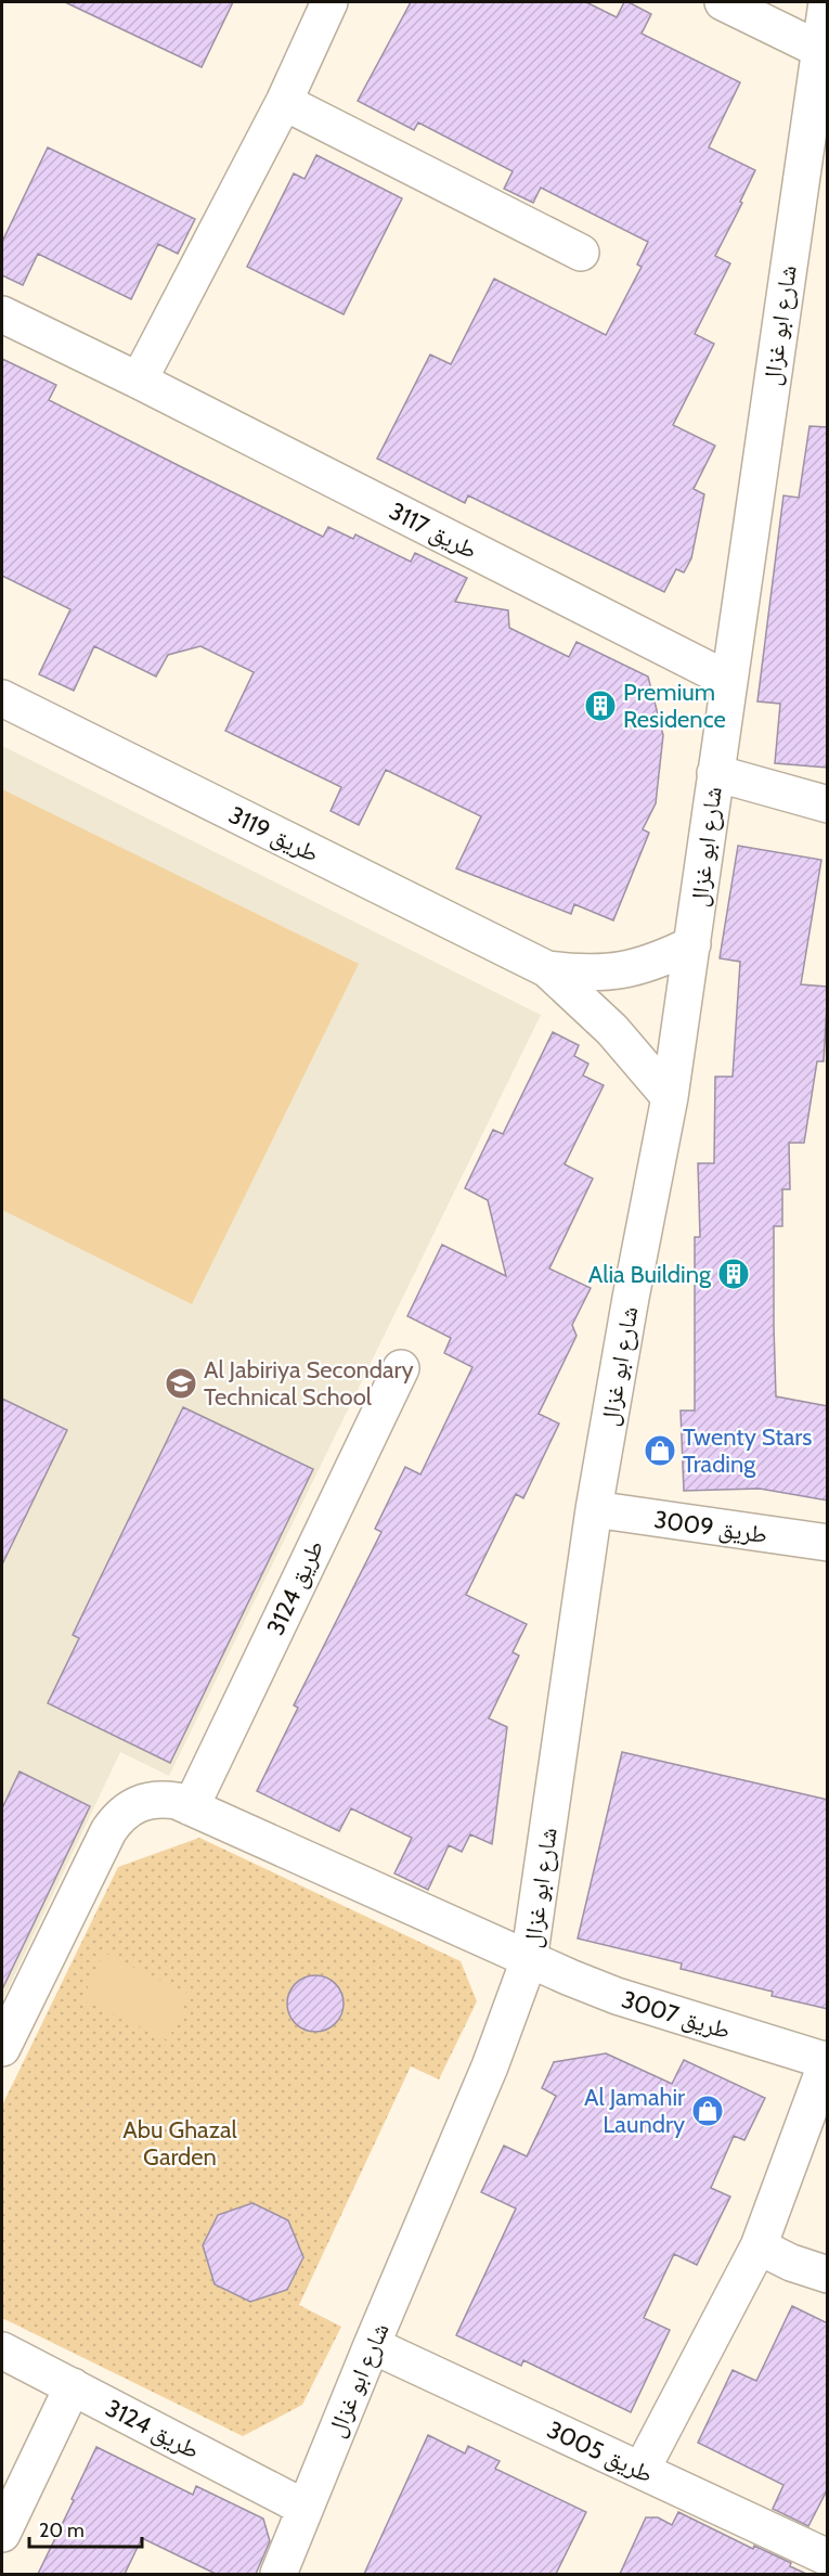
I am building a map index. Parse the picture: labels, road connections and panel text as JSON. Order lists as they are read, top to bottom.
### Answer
{
  "streets": {
    "street": [
      "شارع ابو غزال",
      "طريق 3117",
      "طريق 3119",
      "طريق 3009",
      "طريق 3124",
      "طريق 3007",
      "طريق 3005"
    ]
  },
  "crossings": [
    ["شارع ابو غزال", "طريق 3117"],
    ["شارع ابو غزال", "طريق 3009"],
    ["شارع ابو غزال", "طريق 3124"],
    ["شارع ابو غزال", "طريق 3007"],
    ["شارع ابو غزال", "طريق 3005"],
    ["طريق 3007", "طريق 3005"]
  ],
  "parks": ["Abu Ghazal Garden"],
  "places": {
    "building": ["Premium Residence", "Alia Building"],
    "school or university": ["Al Jabiriya Secondary Technical School"],
    "shop": ["Twenty Stars Trading", "Al Jamahir Laundry"]
  },
  "scale_bar": "20 m"
}
